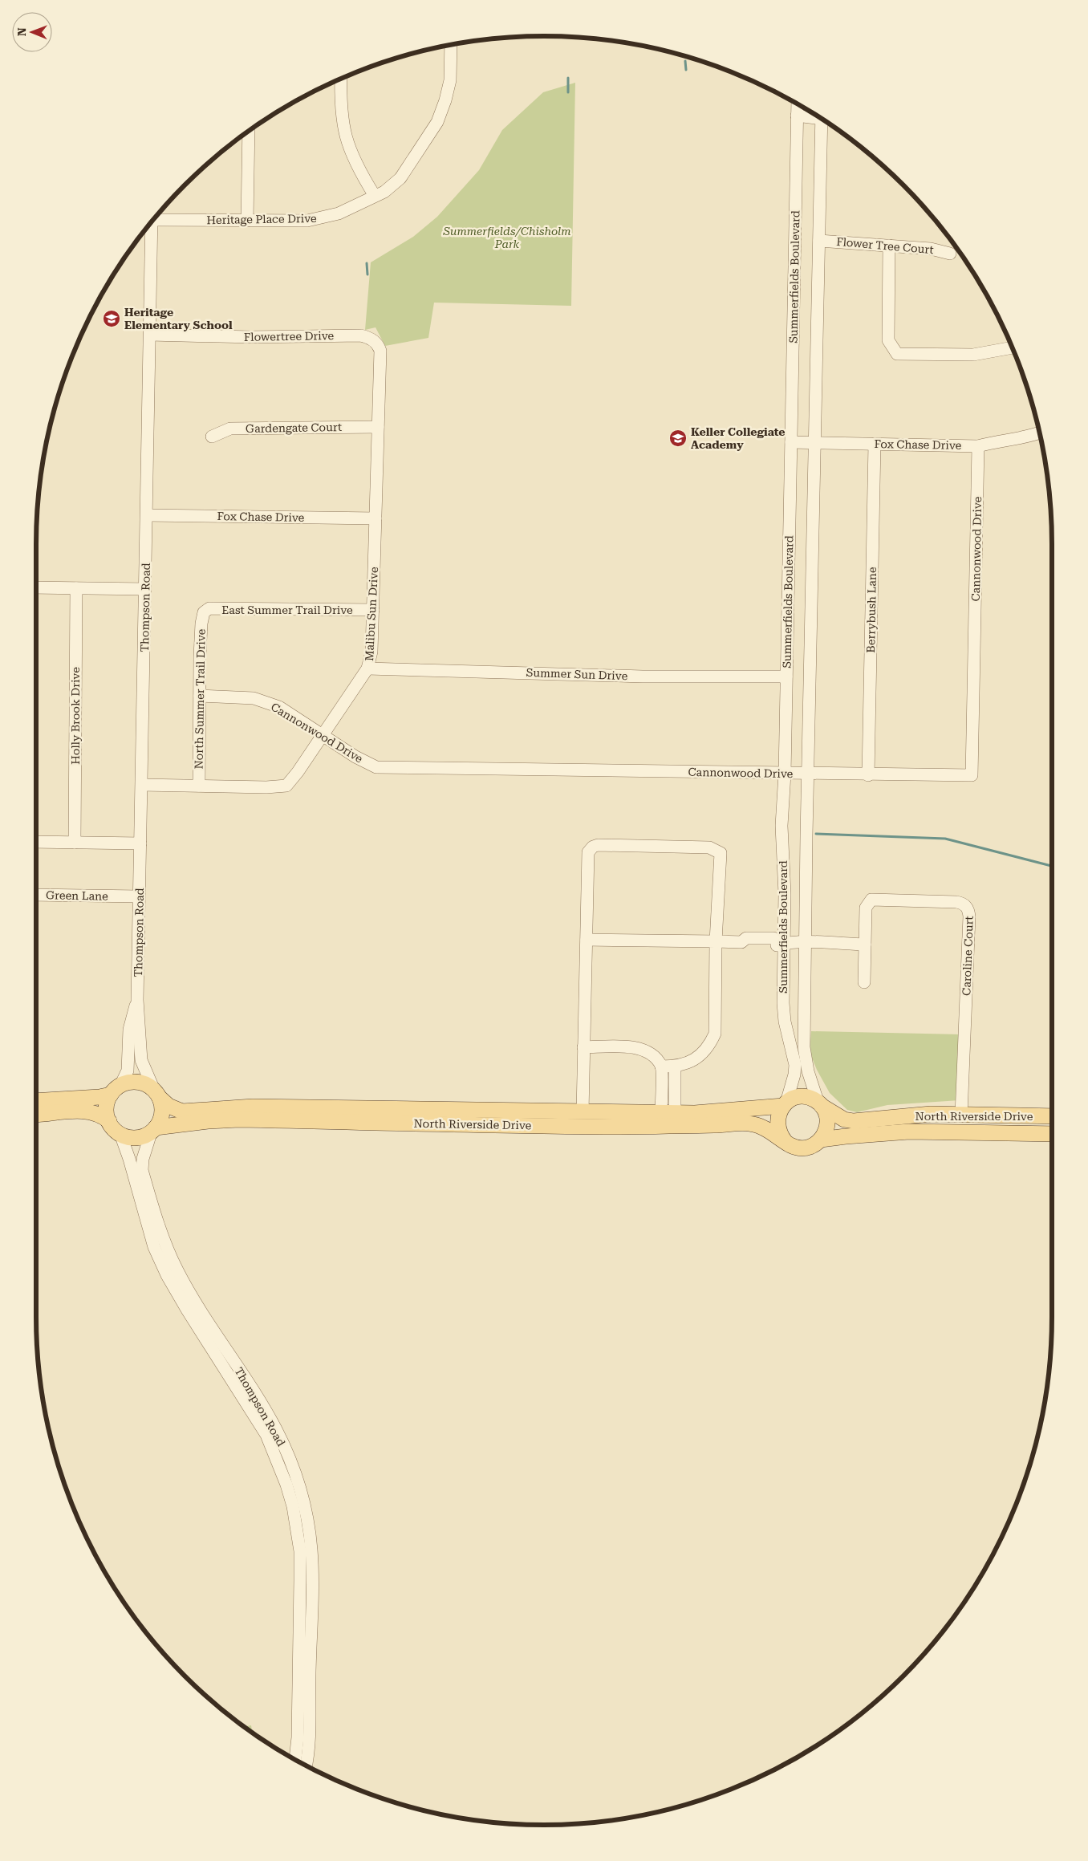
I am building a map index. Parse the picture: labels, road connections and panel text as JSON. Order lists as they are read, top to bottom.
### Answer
{
  "streets": {
    "main road": ["North Riverside Drive"],
    "street": [
      "Heritage Place Drive",
      "Flower Tree Court",
      "Summerfields Boulevard",
      "Flowertree Drive",
      "Gardengate Court",
      "Fox Chase Drive",
      "Cannonwood Drive",
      "Thompson Road",
      "East Summer Trail Drive",
      "Berrybush Lane",
      "Malibu Sun Drive",
      "Summer Sun Drive",
      "North Summer Trail Drive",
      "Holly Brook Drive",
      "Green Lane",
      "Caroline Court"
    ]
  },
  "crossings": [
    ["Flower Tree Court", "Summerfields Boulevard"],
    ["Summerfields Boulevard", "Fox Chase Drive"],
    ["Summerfields Boulevard", "Cannonwood Drive"],
    ["Summerfields Boulevard", "Summer Sun Drive"],
    ["Summerfields Boulevard", "North Riverside Drive"],
    ["Flowertree Drive", "Thompson Road"],
    ["Flowertree Drive", "Malibu Sun Drive"],
    ["Gardengate Court", "Malibu Sun Drive"],
    ["Fox Chase Drive", "Cannonwood Drive"],
    ["Fox Chase Drive", "Thompson Road"],
    ["Fox Chase Drive", "Berrybush Lane"],
    ["Fox Chase Drive", "Malibu Sun Drive"],
    ["Cannonwood Drive", "Berrybush Lane"],
    ["Cannonwood Drive", "Malibu Sun Drive"],
    ["Cannonwood Drive", "North Summer Trail Drive"],
    ["Thompson Road", "Malibu Sun Drive"],
    ["Thompson Road", "Green Lane"],
    ["Thompson Road", "North Riverside Drive"],
    ["East Summer Trail Drive", "Malibu Sun Drive"],
    ["East Summer Trail Drive", "North Summer Trail Drive"],
    ["Malibu Sun Drive", "Summer Sun Drive"],
    ["Malibu Sun Drive", "North Summer Trail Drive"],
    ["Caroline Court", "North Riverside Drive"]
  ],
  "parks": ["Summerfields/Chisholm Park"],
  "places": {
    "school or university": ["Heritage Elementary School", "Keller Collegiate Academy"]
  },
  "north": "left"
}
